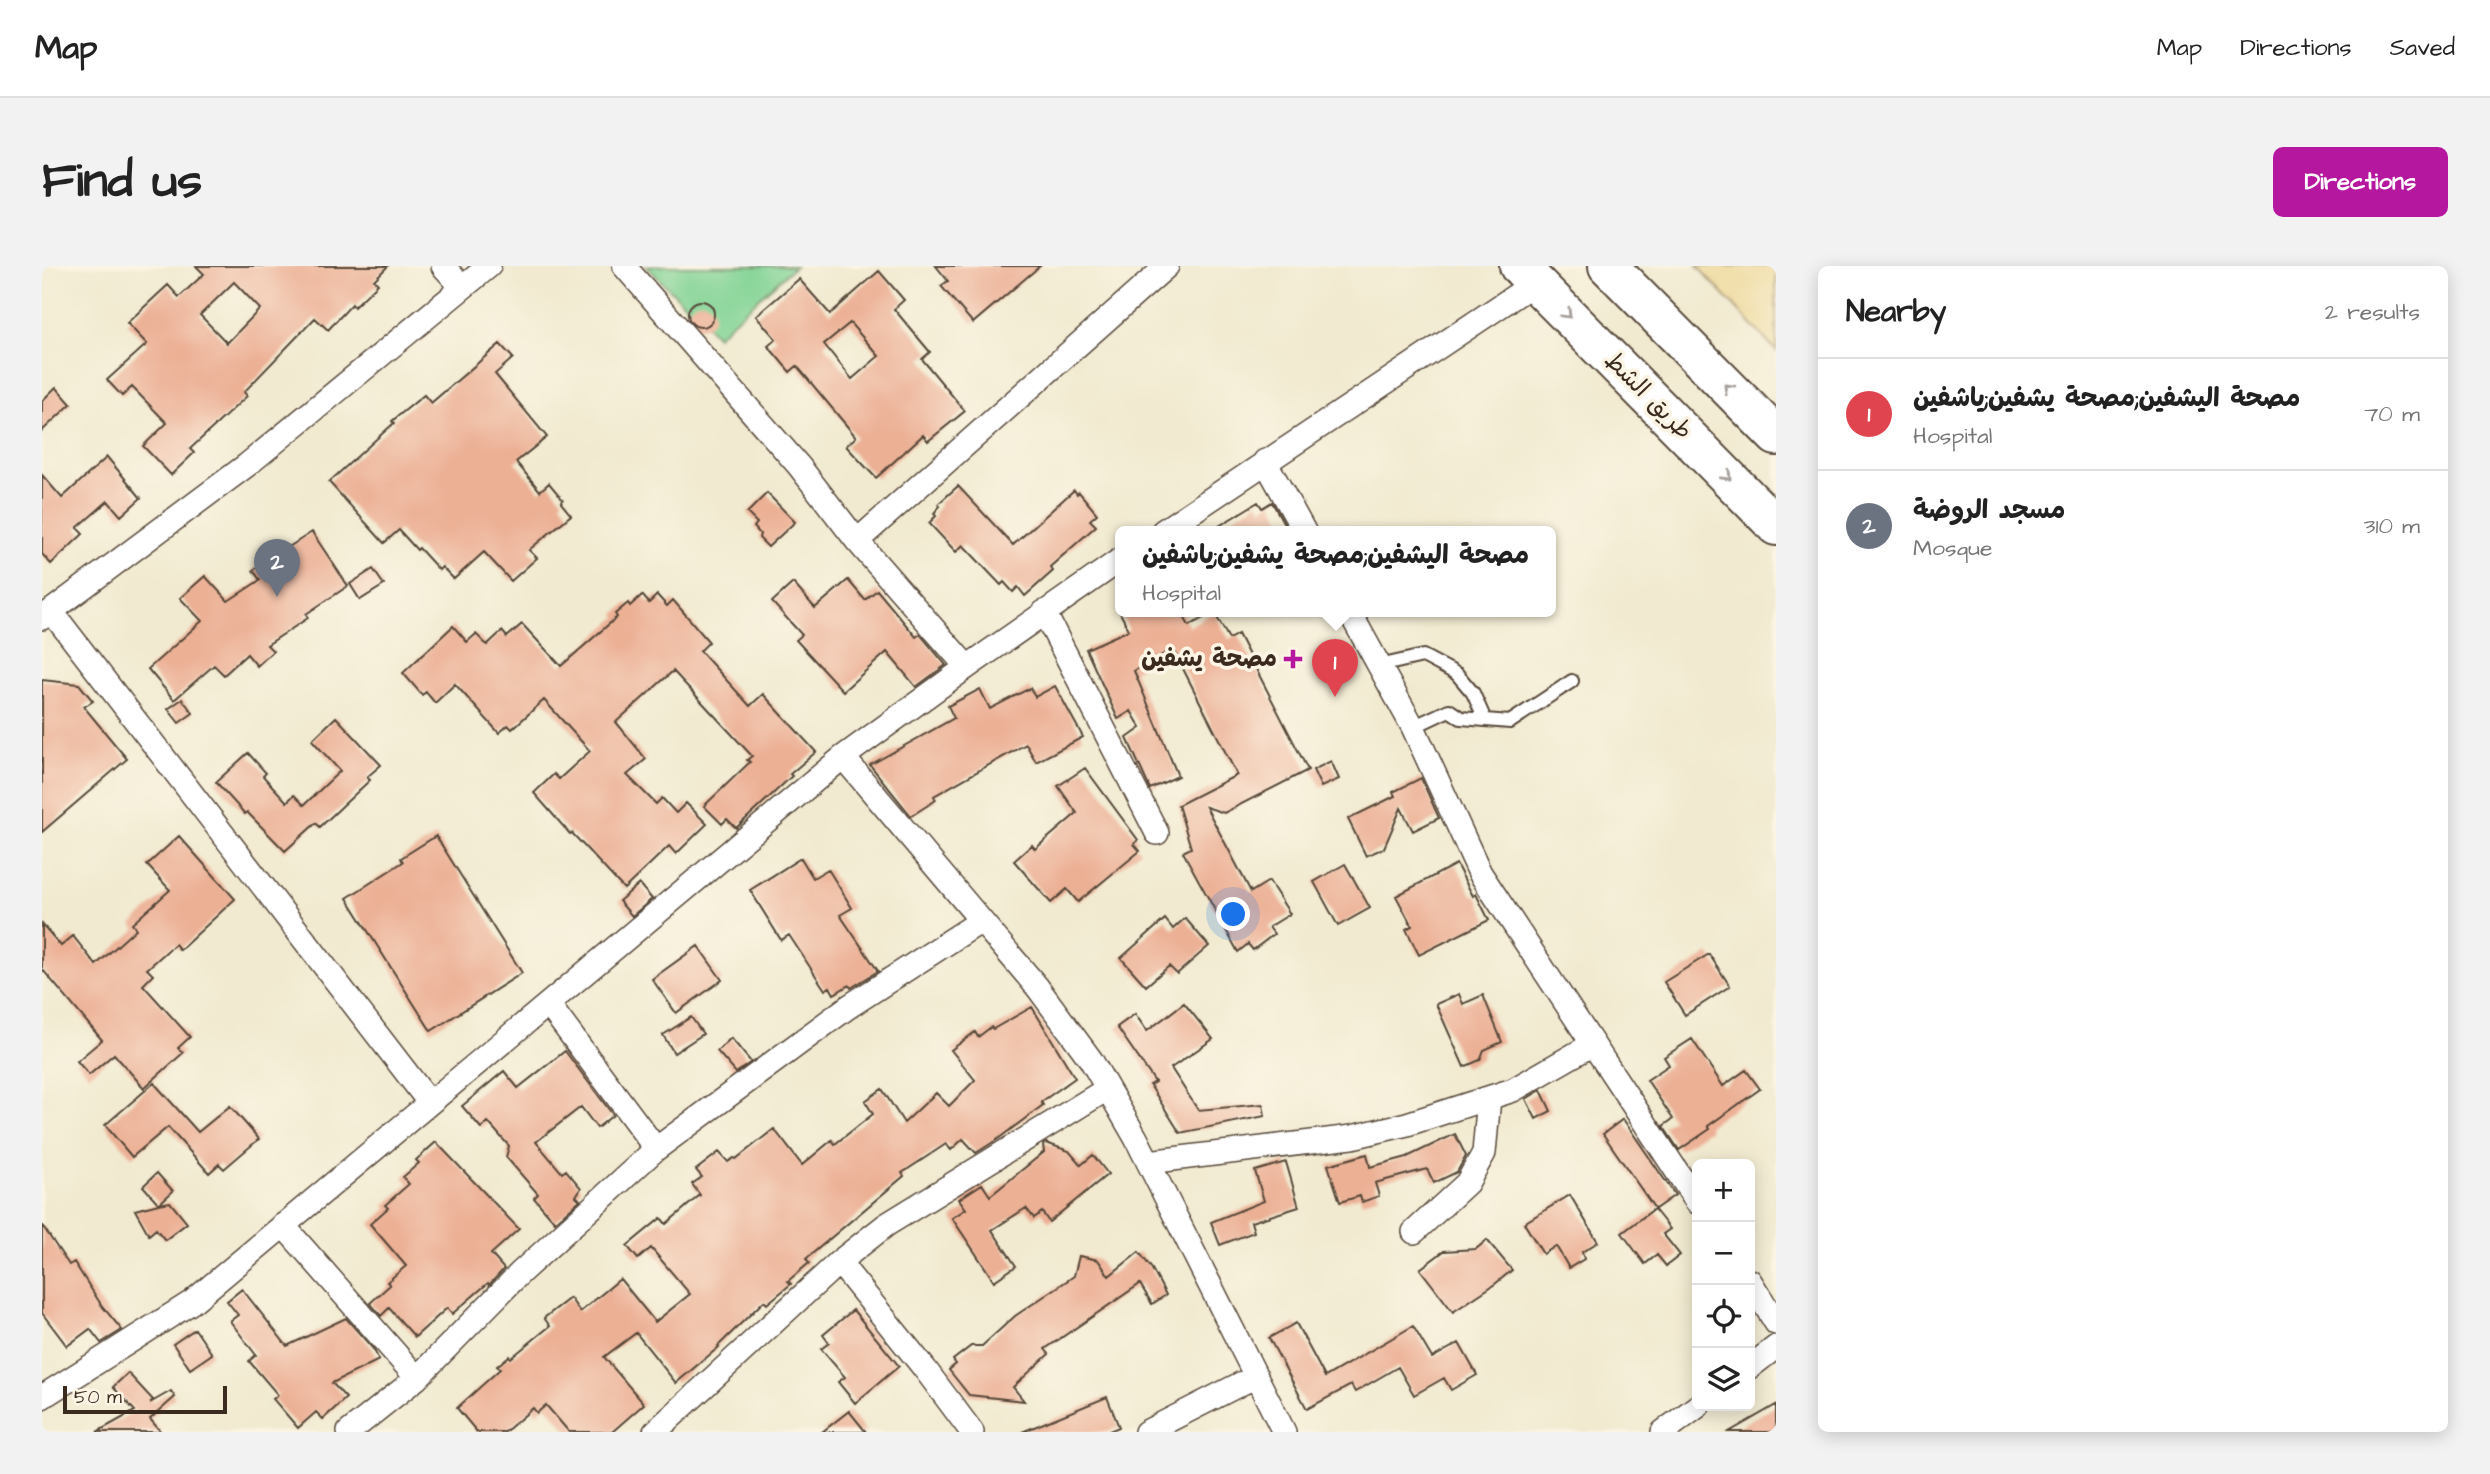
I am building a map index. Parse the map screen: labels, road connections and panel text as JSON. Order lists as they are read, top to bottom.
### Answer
{
  "streets": {
    "highway": ["طريق الشط"]
  },
  "places": {
    "health": ["مصحة يشفين"]
  },
  "scale_bar": "50 m",
  "page": {
    "header": "Map",
    "nav": ["Map", "Directions", "Saved"],
    "buttons": "Directions",
    "title": "Find us",
    "heading": ["Nearby", "2 results"],
    "list": [
      {
        "mark": "1",
        "name": "مصحة اليشفين;مصحة يشفين;ياشفين",
        "note": "Hospital",
        "value": "70 m"
      },
      {
        "mark": "2",
        "name": "مسجد الروضة",
        "note": "Mosque",
        "value": "310 m"
      }
    ],
    "popup": ["مصحة اليشفين;مصحة يشفين;ياشفين", "Hospital"],
    "pins": ["2", "1"],
    "map_buttons": ["+", "−"],
    "scale": "50 m"
  }
}
